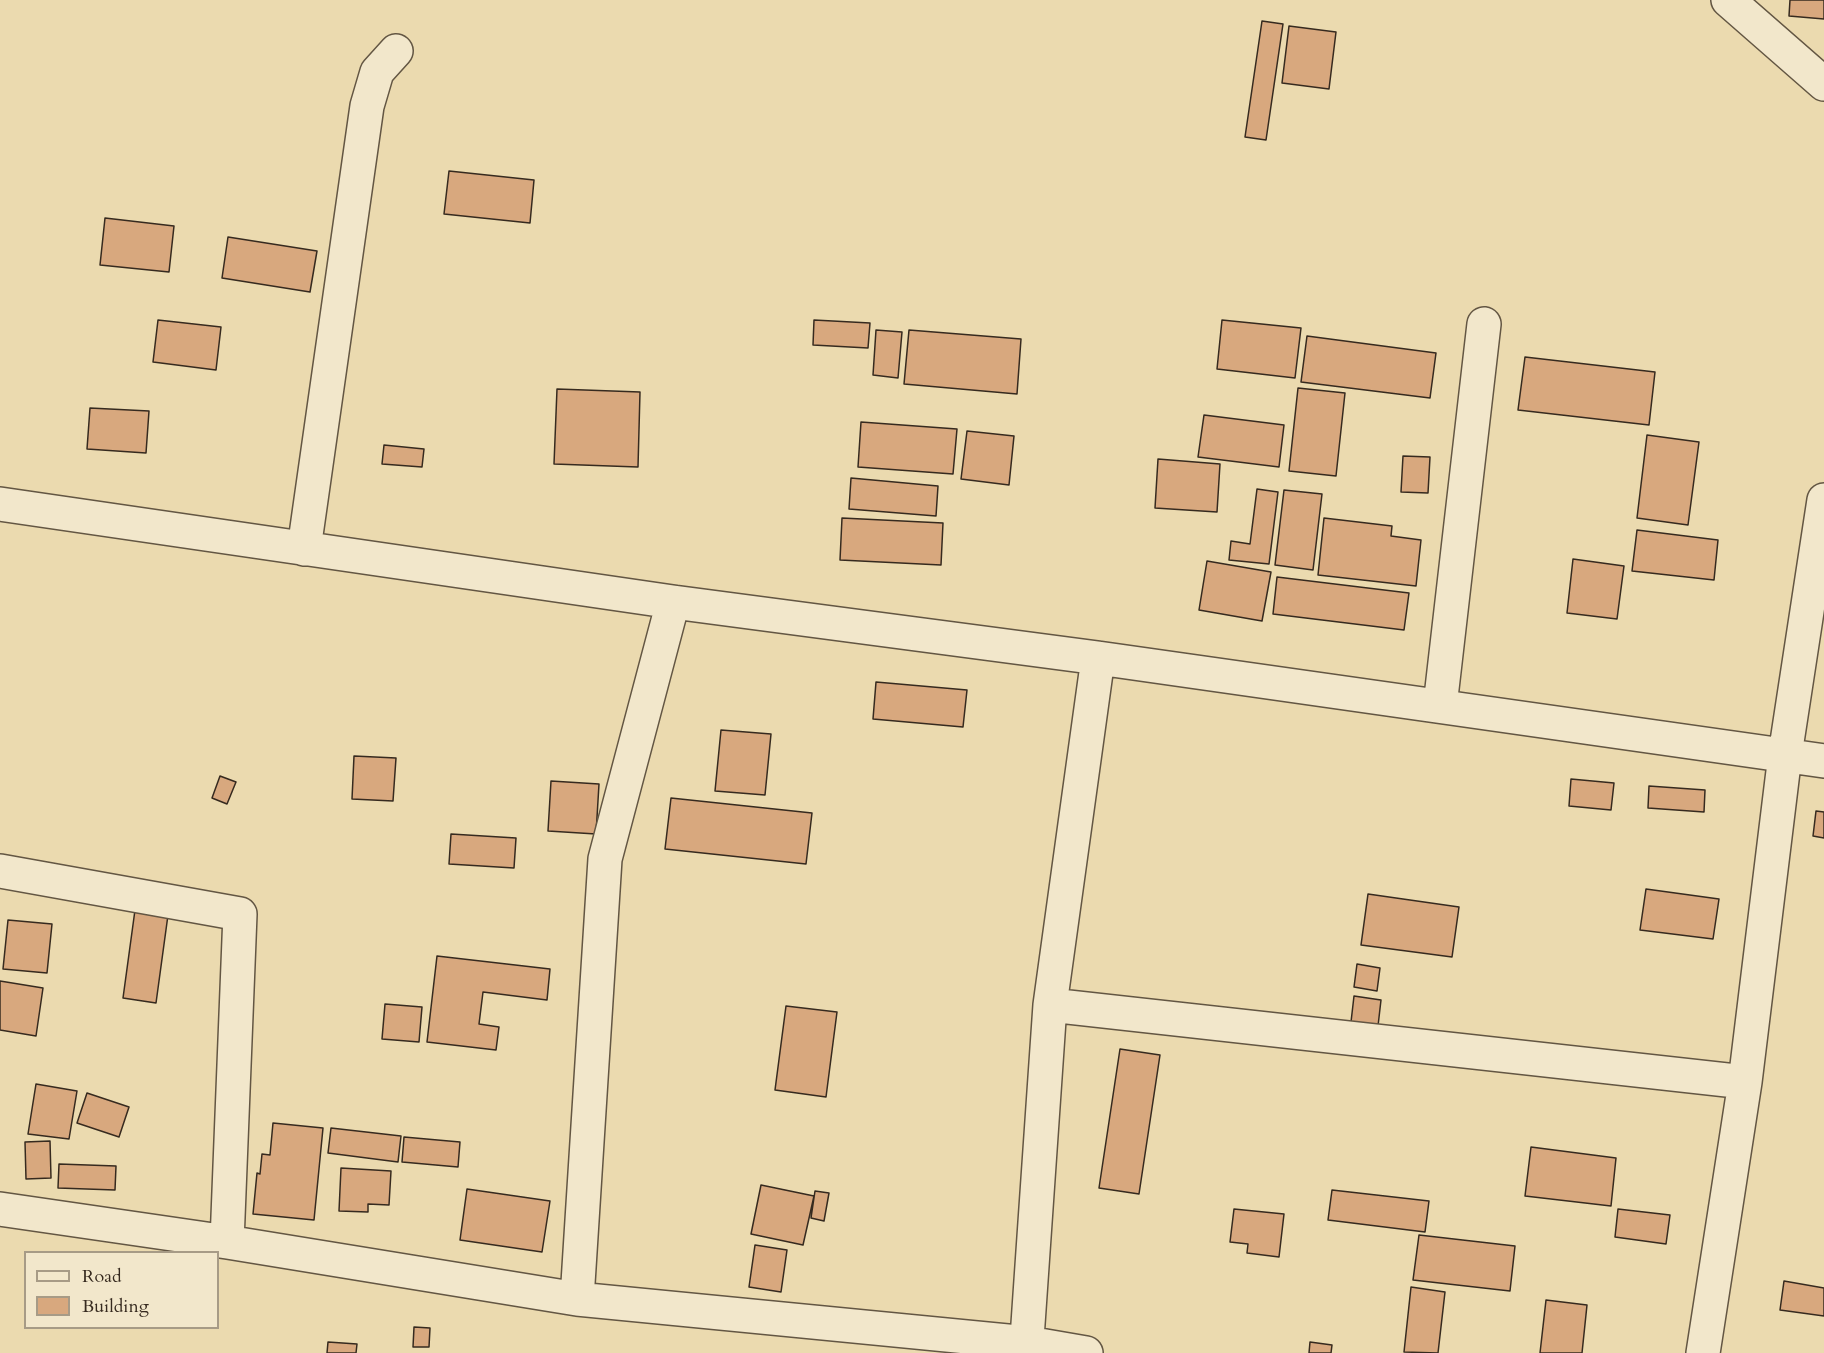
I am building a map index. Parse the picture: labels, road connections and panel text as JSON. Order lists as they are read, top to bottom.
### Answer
{
  "legend": ["Road", "Building"]
}
